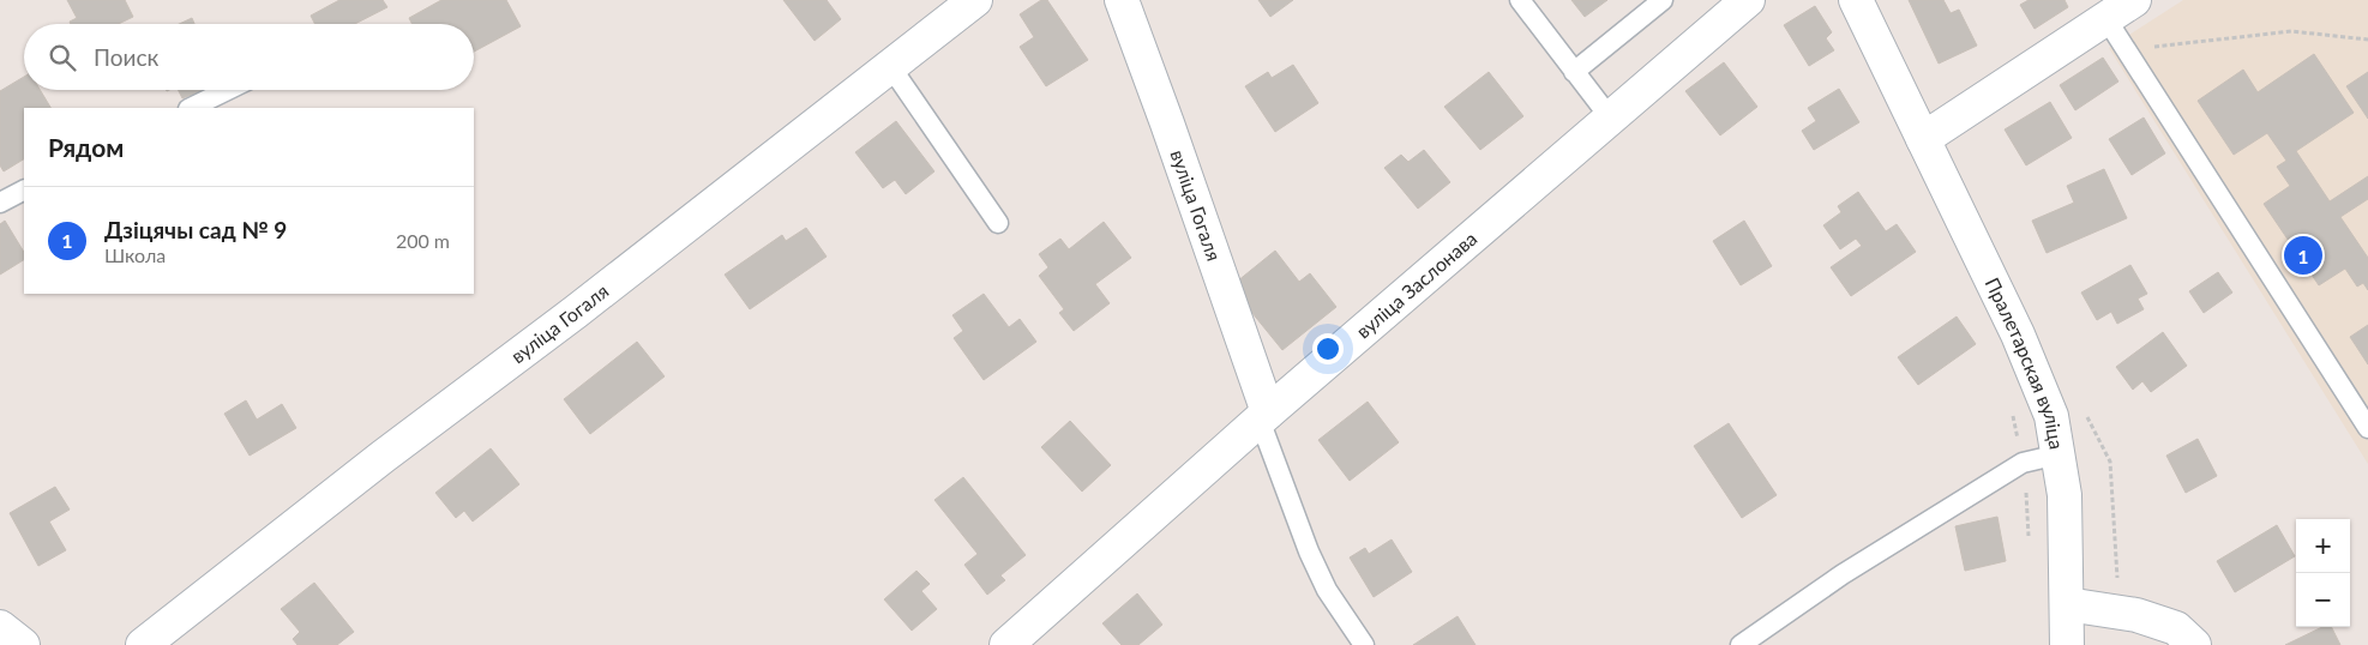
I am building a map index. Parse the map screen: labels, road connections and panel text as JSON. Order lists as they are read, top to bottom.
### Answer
{
  "streets": {
    "street": ["вуліца Гогаля", "вуліца Заслонава", "Пралетарская вуліца"]
  },
  "crossings": [
    ["вуліца Гогаля", "вуліца Заслонава"]
  ],
  "page": {
    "search": "Поиск",
    "heading": "Рядом",
    "list": [
      {
        "mark": "1",
        "name": "Дзіцячы сад № 9",
        "note": "Школа",
        "value": "200 m"
      }
    ],
    "pins": "1",
    "map_buttons": ["+", "−"]
  }
}
